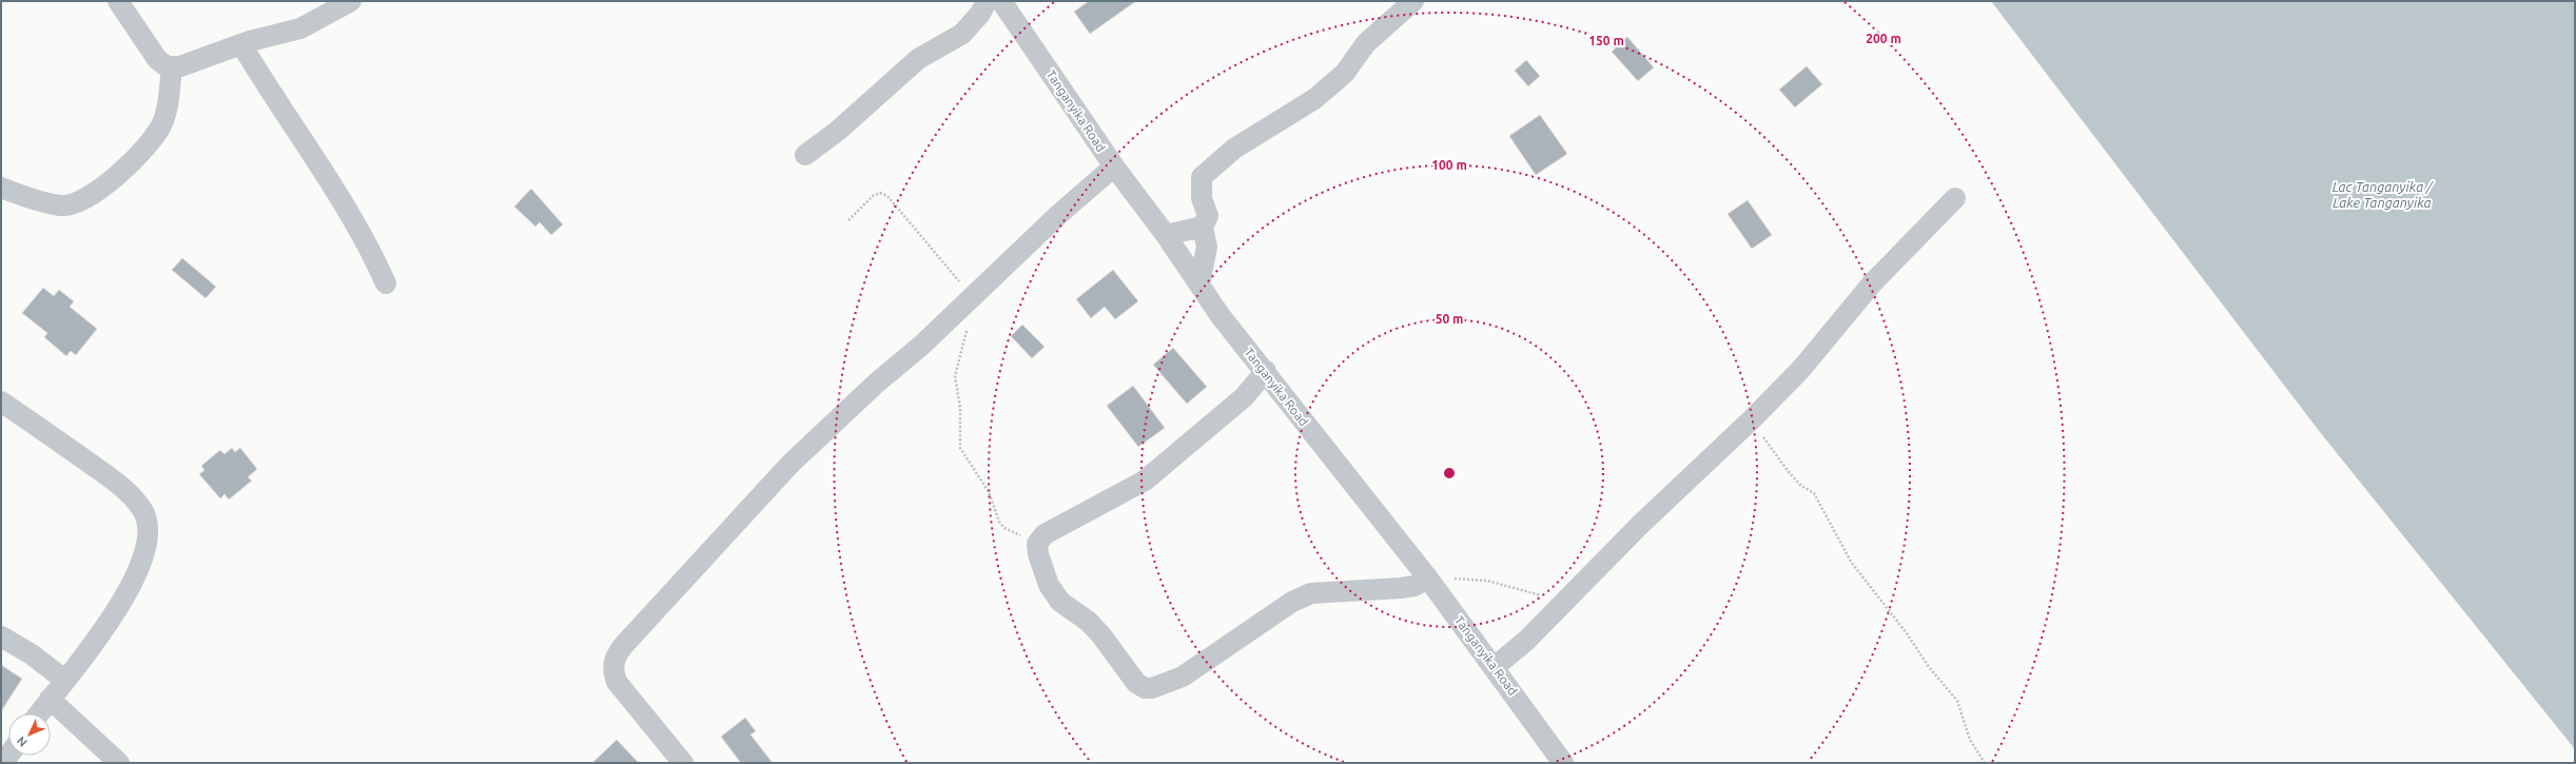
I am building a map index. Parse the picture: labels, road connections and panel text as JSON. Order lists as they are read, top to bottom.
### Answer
{
  "streets": {
    "street": ["Tanganyika Road"]
  },
  "water": ["Lac Tanganyika / Lake Tanganyika"],
  "north": "bottom left",
  "rings": [
    "200 m",
    "150 m",
    "100 m",
    "50 m"
  ]
}
